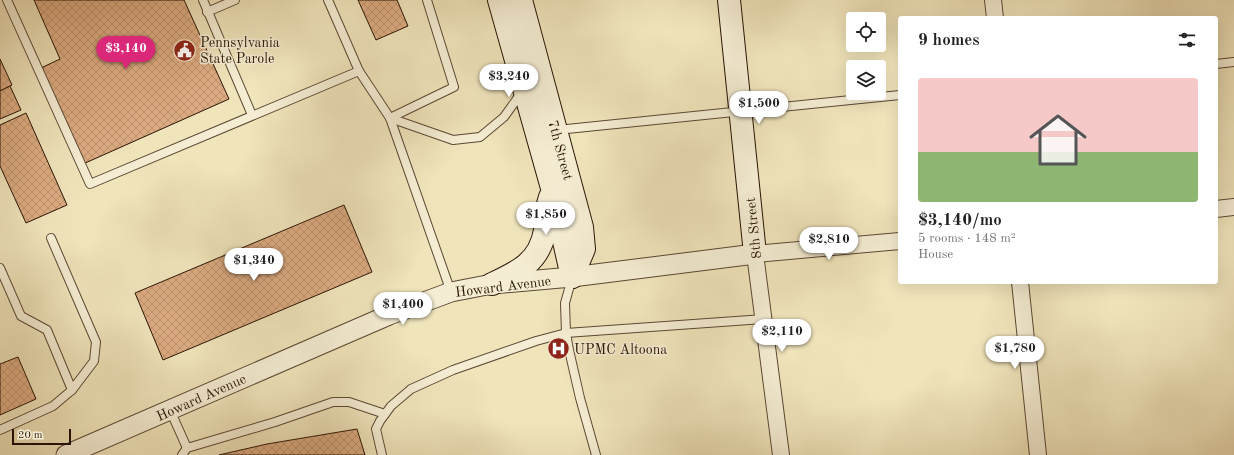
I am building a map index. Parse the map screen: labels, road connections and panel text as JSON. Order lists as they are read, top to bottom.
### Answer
{
  "streets": {
    "main road": ["7th Street", "8th Street"],
    "street": ["Howard Avenue"]
  },
  "crossings": [
    ["7th Street", "Howard Avenue"],
    ["8th Street", "Howard Avenue"]
  ],
  "places": {
    "public building": ["Pennsylvania State Parole"],
    "hospital": ["UPMC Altoona"]
  },
  "scale_bar": "20 m",
  "page": {
    "heading": "9 homes",
    "price": [
      "$3,140",
      "$3,240",
      "$1,500",
      "$1,850",
      "$2,810",
      "$1,340",
      "$1,400",
      "$2,110",
      "$1,780"
    ],
    "list": [
      {
        "name": "$3,140/mo",
        "note": "5 rooms · 148 m² · House"
      }
    ],
    "scale": "20 m"
  }
}
